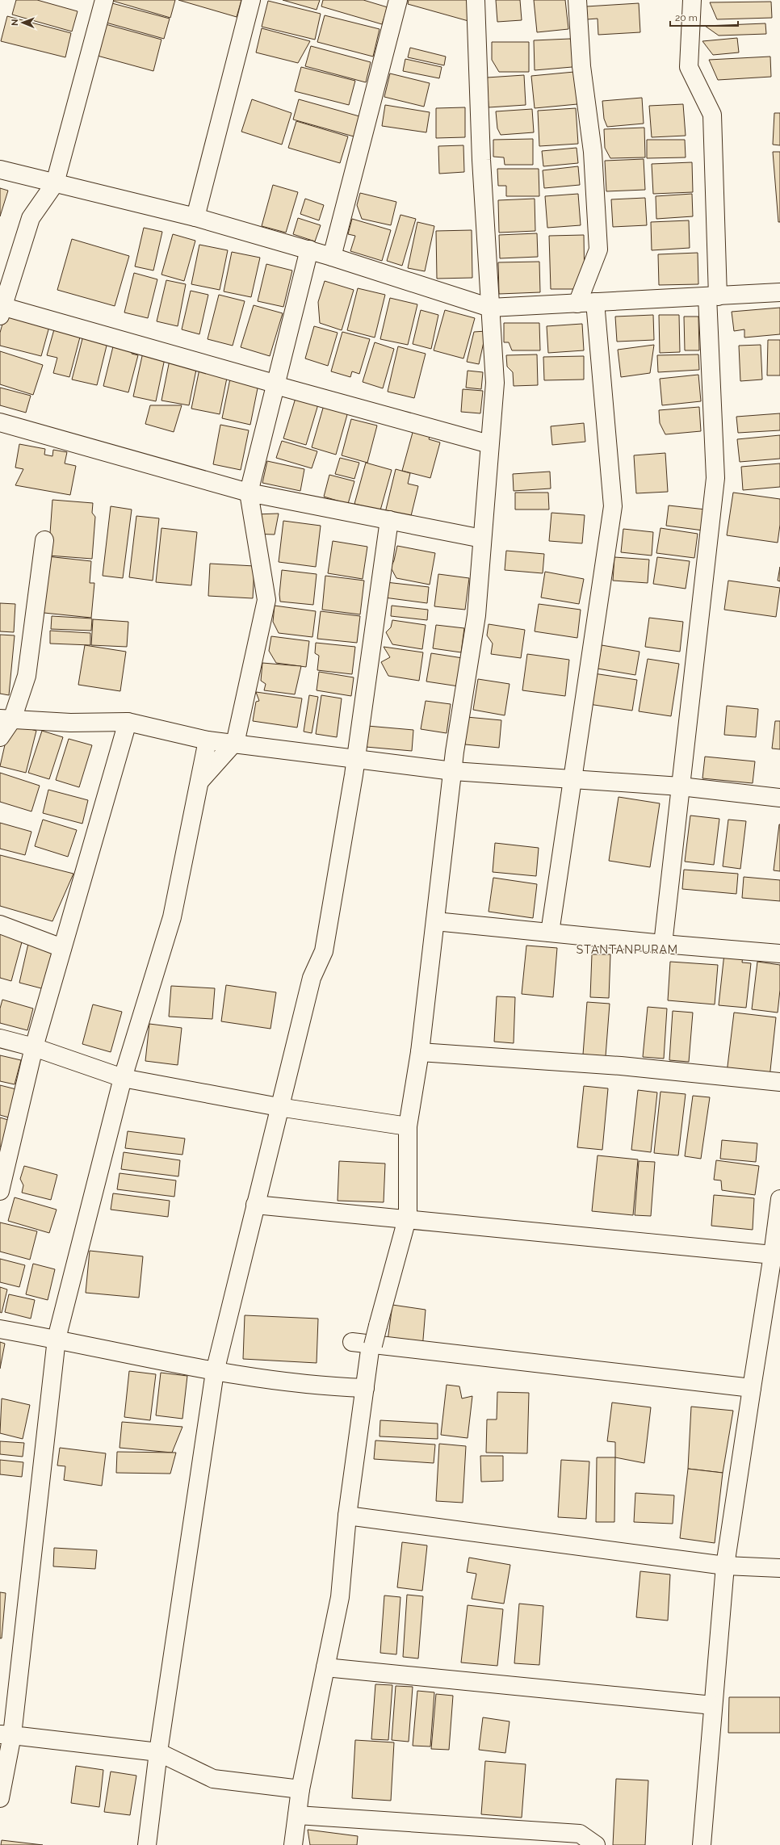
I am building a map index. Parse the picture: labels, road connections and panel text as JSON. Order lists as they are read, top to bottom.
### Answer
{
  "districts": ["STANTANPURAM"],
  "scale_bar": "20 m",
  "north": "left"
}
